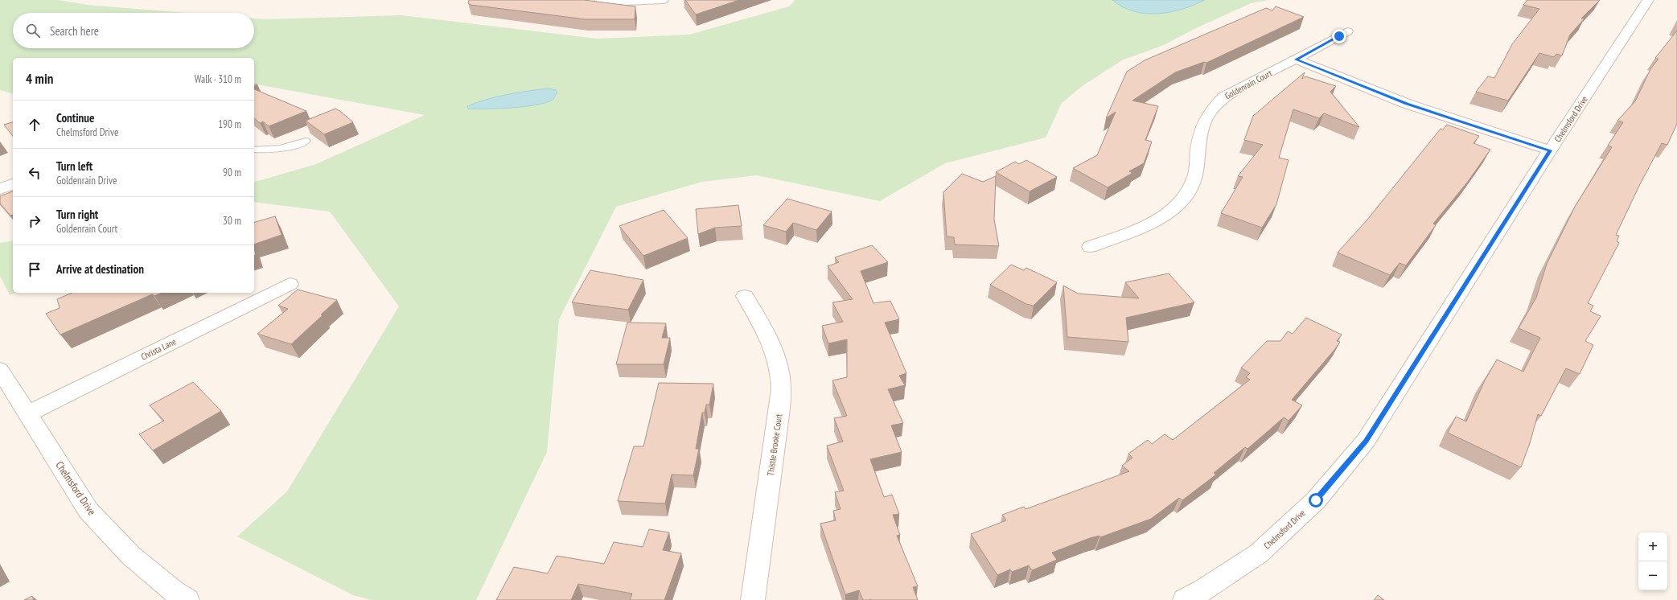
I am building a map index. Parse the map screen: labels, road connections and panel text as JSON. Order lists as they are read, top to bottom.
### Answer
{
  "streets": {
    "street": [
      "Goldenrain Court",
      "Chelmsford Drive",
      "Christa Lane",
      "Thistle Brooke Court"
    ]
  },
  "crossings": [
    ["Chelmsford Drive", "Christa Lane"]
  ],
  "page": {
    "search": "Search here",
    "heading": ["4 min", "Walk · 310 m"],
    "list": [
      ["Continue", "Chelmsford Drive", "190 m"],
      ["Turn left", "Goldenrain Drive", "90 m"],
      ["Turn right", "Goldenrain Court", "30 m"],
      "Arrive at destination"
    ],
    "map_buttons": ["+", "−"]
  }
}
